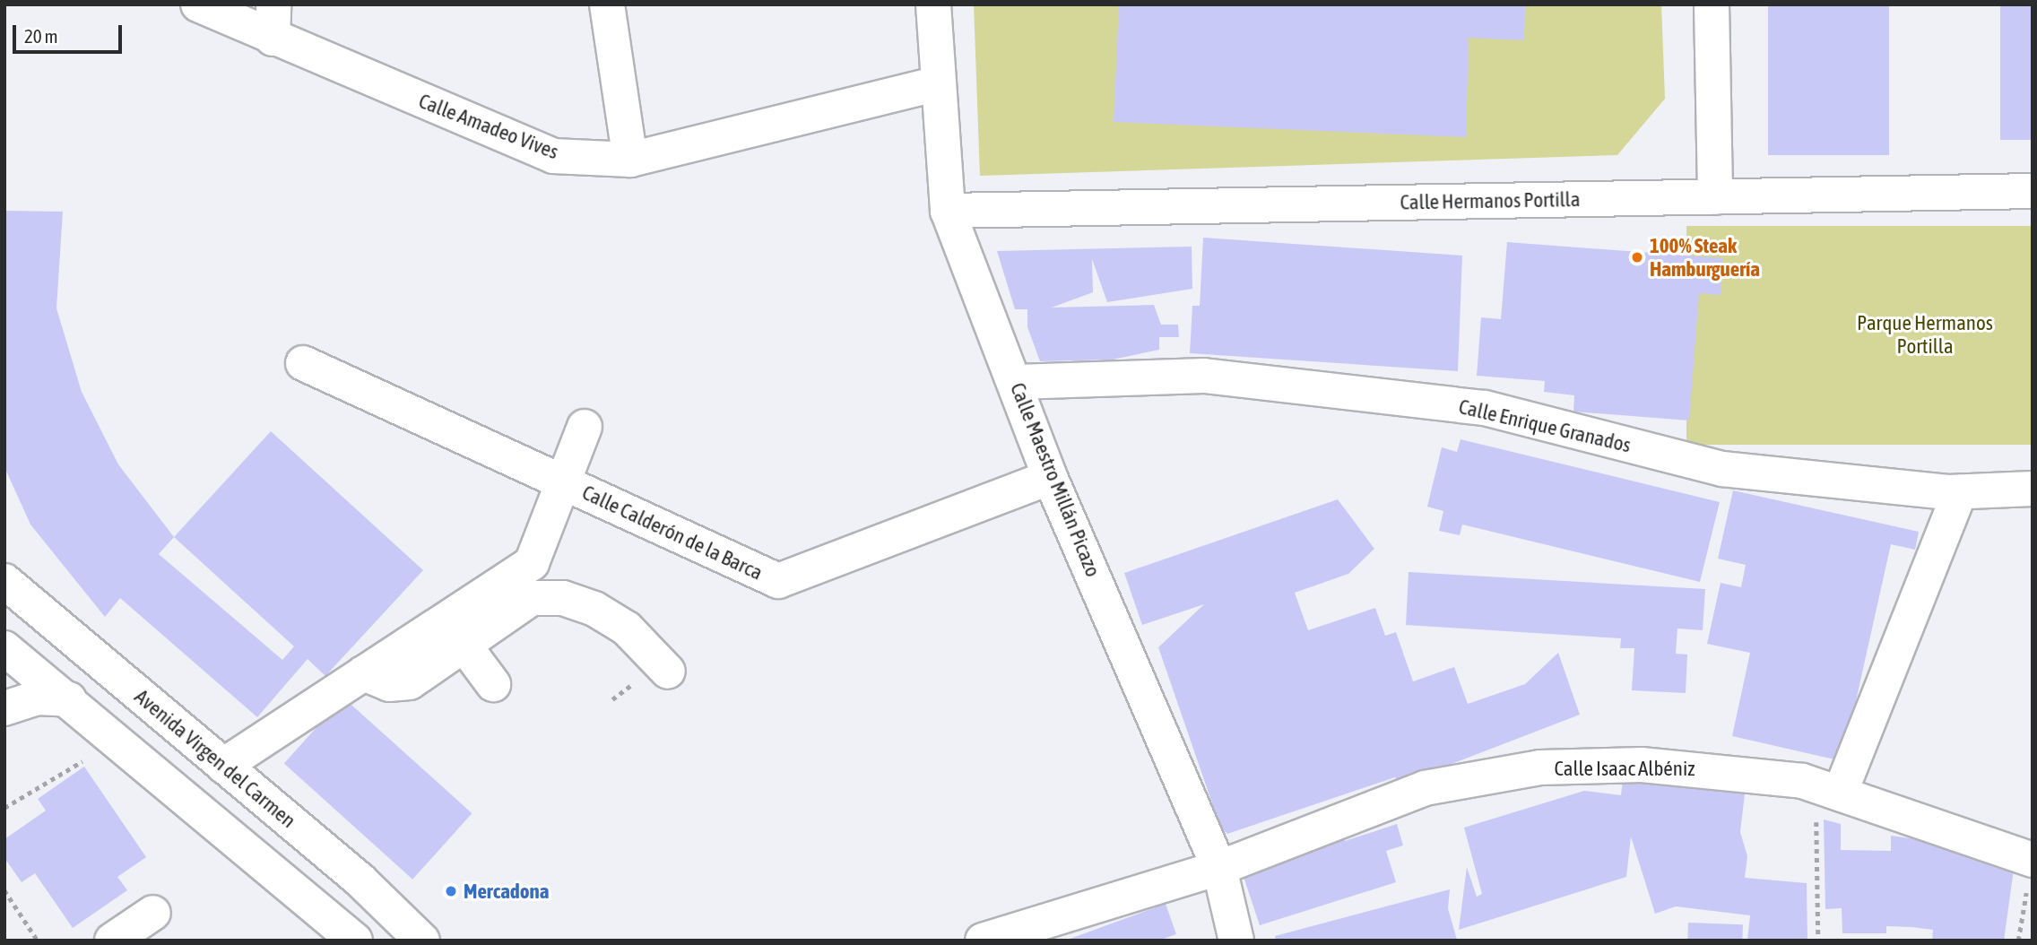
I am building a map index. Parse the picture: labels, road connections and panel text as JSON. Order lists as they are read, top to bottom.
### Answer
{
  "streets": {
    "street": [
      "Calle Amadeo Vives",
      "Calle Hermanos Portilla",
      "Calle Enrique Granados",
      "Calle Maestro Millán Picazo",
      "Calle Calderón de la Barca",
      "Avenida Virgen del Carmen",
      "Calle Isaac Albéniz"
    ]
  },
  "crossings": [
    ["Calle Amadeo Vives", "Calle Maestro Millán Picazo"],
    ["Calle Hermanos Portilla", "Calle Maestro Millán Picazo"],
    ["Calle Enrique Granados", "Calle Maestro Millán Picazo"],
    ["Calle Maestro Millán Picazo", "Calle Calderón de la Barca"],
    ["Calle Maestro Millán Picazo", "Calle Isaac Albéniz"]
  ],
  "parks": ["Parque Hermanos Portilla"],
  "places": ["100% Steak Hamburguería", "Mercadona"],
  "scale_bar": "20 m"
}
